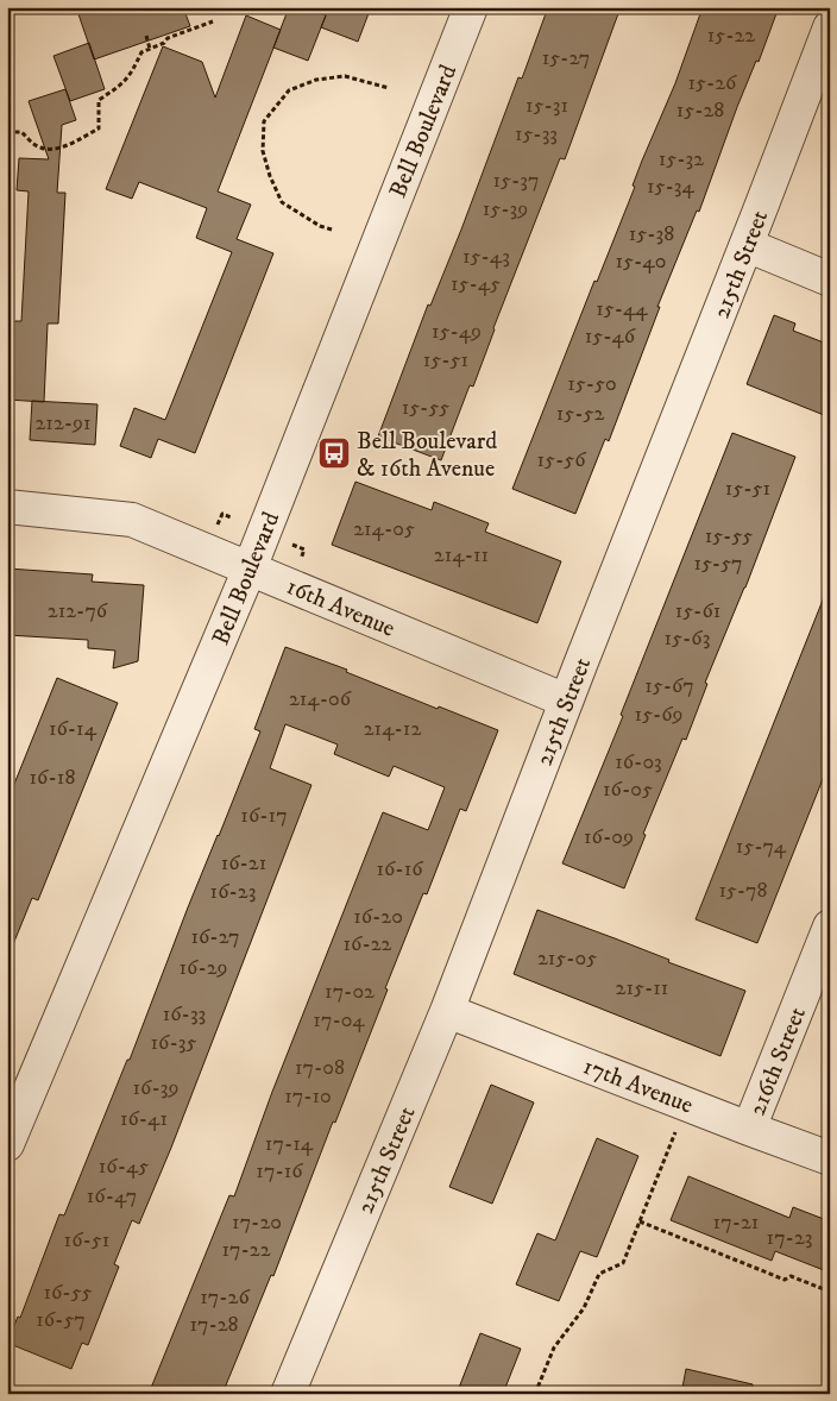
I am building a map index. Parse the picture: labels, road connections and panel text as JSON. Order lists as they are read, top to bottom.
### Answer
{
  "streets": {
    "street": [
      "Bell Boulevard",
      "215th Street",
      "16th Avenue",
      "216th Street",
      "17th Avenue"
    ]
  },
  "crossings": [
    ["Bell Boulevard", "16th Avenue"],
    ["215th Street", "16th Avenue"],
    ["215th Street", "17th Avenue"],
    ["216th Street", "17th Avenue"]
  ],
  "places": {
    "bus stop": ["Bell Boulevard & 16th Avenue"]
  },
  "house_numbers": [
    "15-22",
    "15-27",
    "15-26",
    "15-31",
    "15-28",
    "15-33",
    "15-32",
    "15-37",
    "15-34",
    "15-39",
    "15-38",
    "15-43",
    "15-40",
    "15-45",
    "15-44",
    "15-49",
    "15-46",
    "15-51",
    "15-50",
    "15-55",
    "15-52",
    "212-91",
    "15-56",
    "15-51",
    "214-05",
    "15-55",
    "214-11",
    "15-57",
    "212-76",
    "15-61",
    "15-63",
    "15-67",
    "214-06",
    "15-69",
    "16-14",
    "214-12",
    "16-03",
    "16-18",
    "16-05",
    "16-17",
    "16-09",
    "15-74",
    "16-21",
    "16-16",
    "15-78",
    "16-23",
    "16-20",
    "16-27",
    "16-22",
    "215-05",
    "16-29",
    "215-11",
    "17-02",
    "16-33",
    "17-04",
    "16-35",
    "17-08",
    "16-39",
    "17-10",
    "16-41",
    "17-14",
    "16-45",
    "17-16",
    "16-47",
    "17-20",
    "17-21",
    "17-23",
    "16-51",
    "17-22",
    "16-55",
    "17-26",
    "16-57",
    "17-28"
  ]
}
